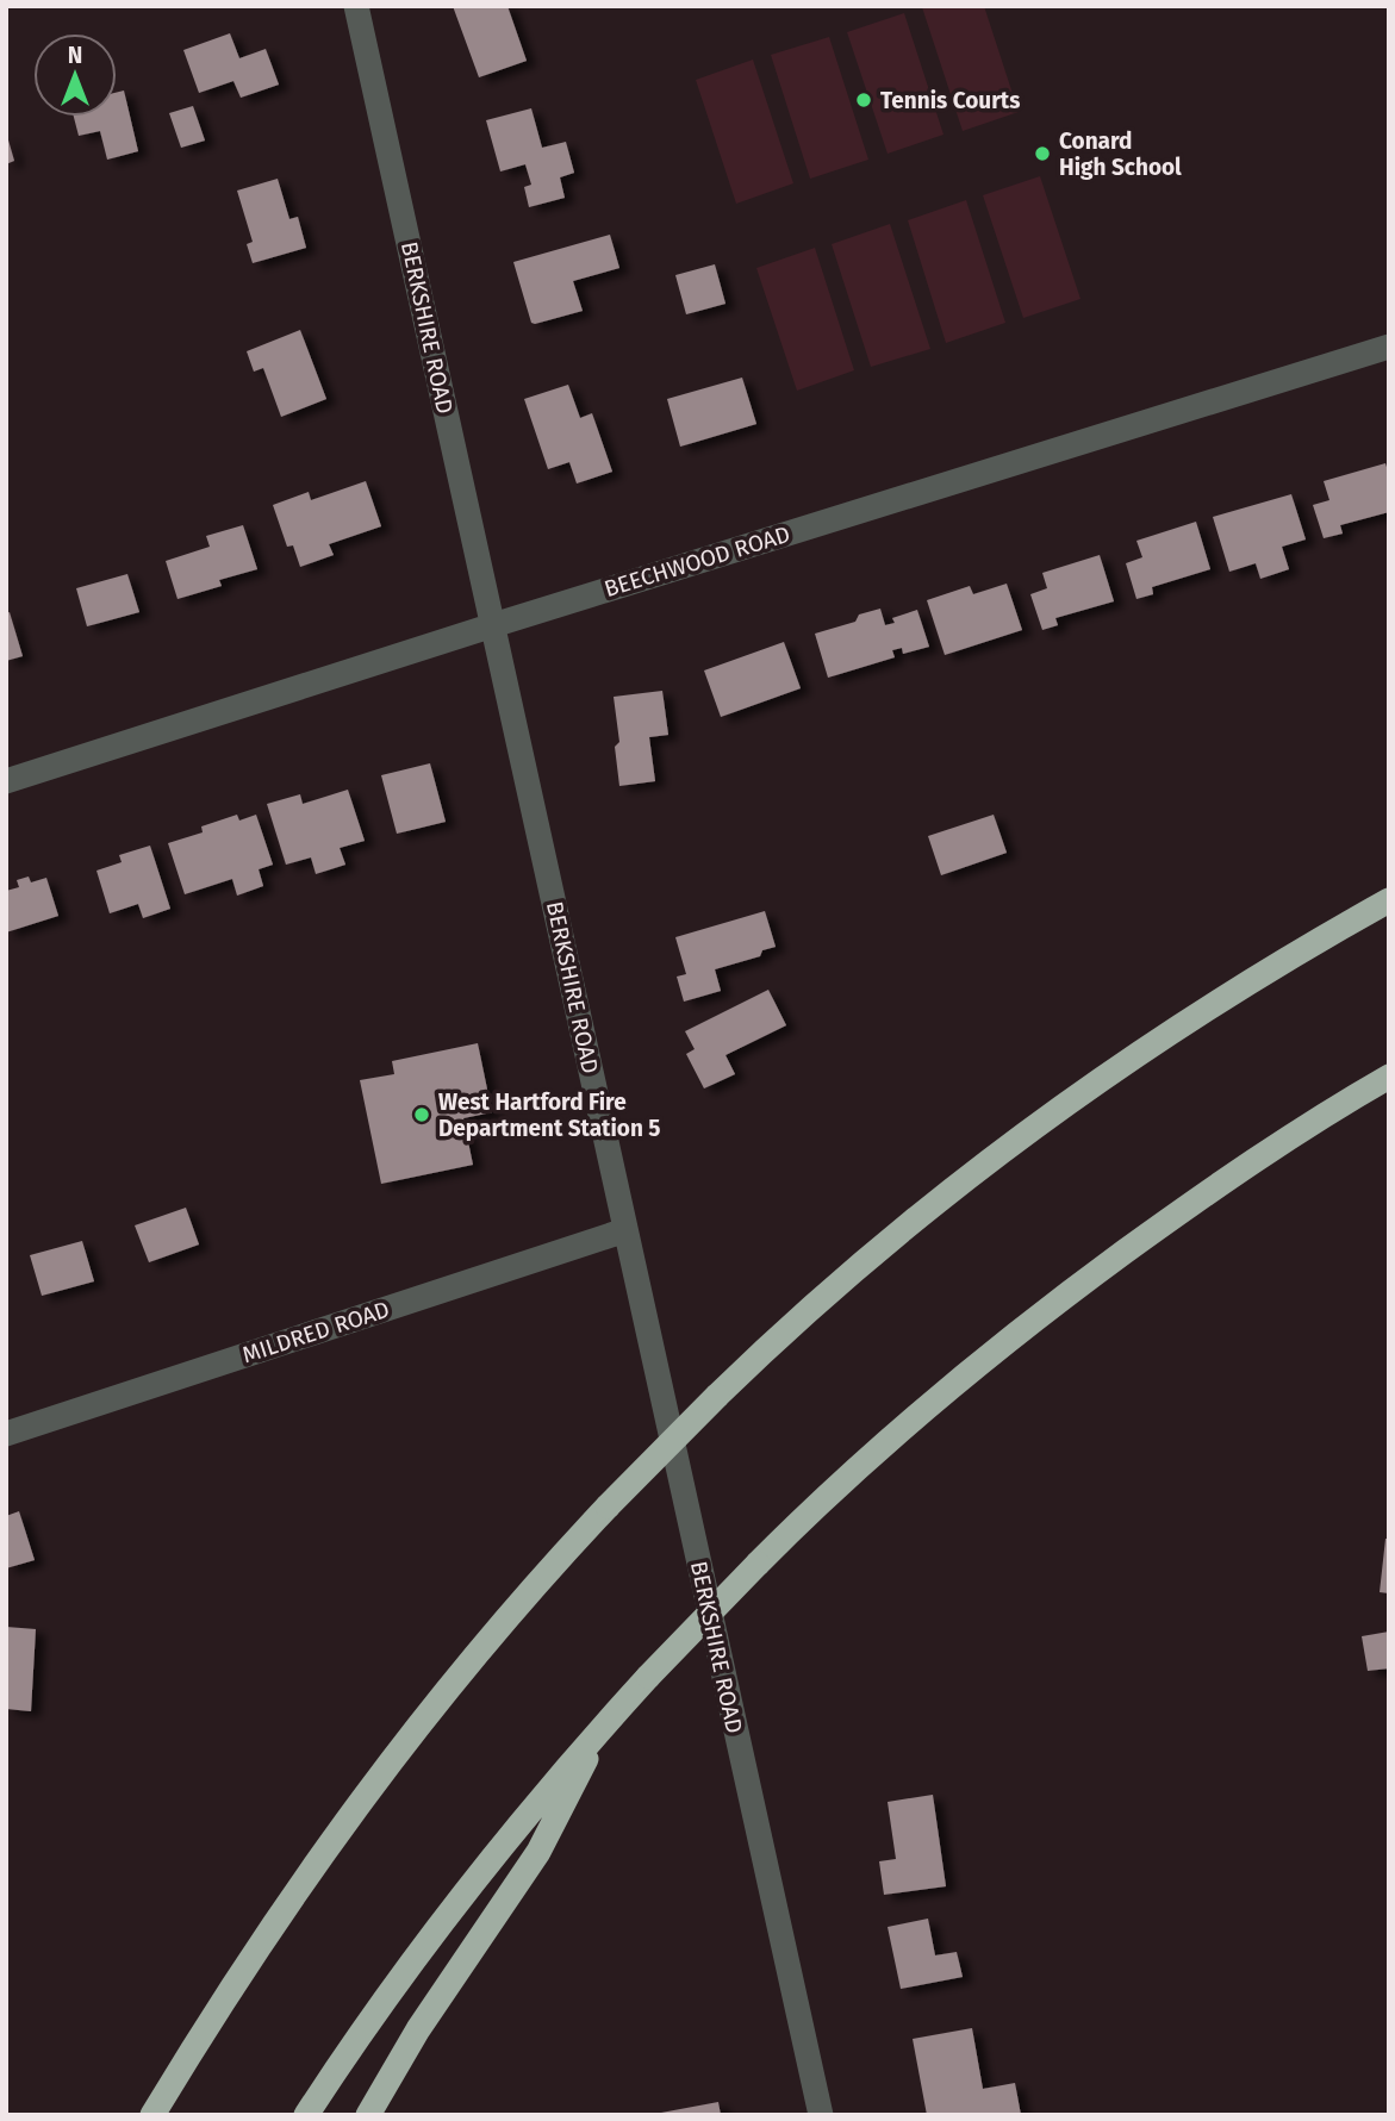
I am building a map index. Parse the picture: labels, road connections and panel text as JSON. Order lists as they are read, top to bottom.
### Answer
{
  "streets": {
    "street": ["BERKSHIRE ROAD", "BEECHWOOD ROAD", "MILDRED ROAD"]
  },
  "crossings": [
    ["BERKSHIRE ROAD", "BEECHWOOD ROAD"],
    ["BERKSHIRE ROAD", "MILDRED ROAD"]
  ],
  "places": ["Tennis Courts", "Conard High School", "West Hartford Fire Department Station 5"],
  "north": "top"
}
